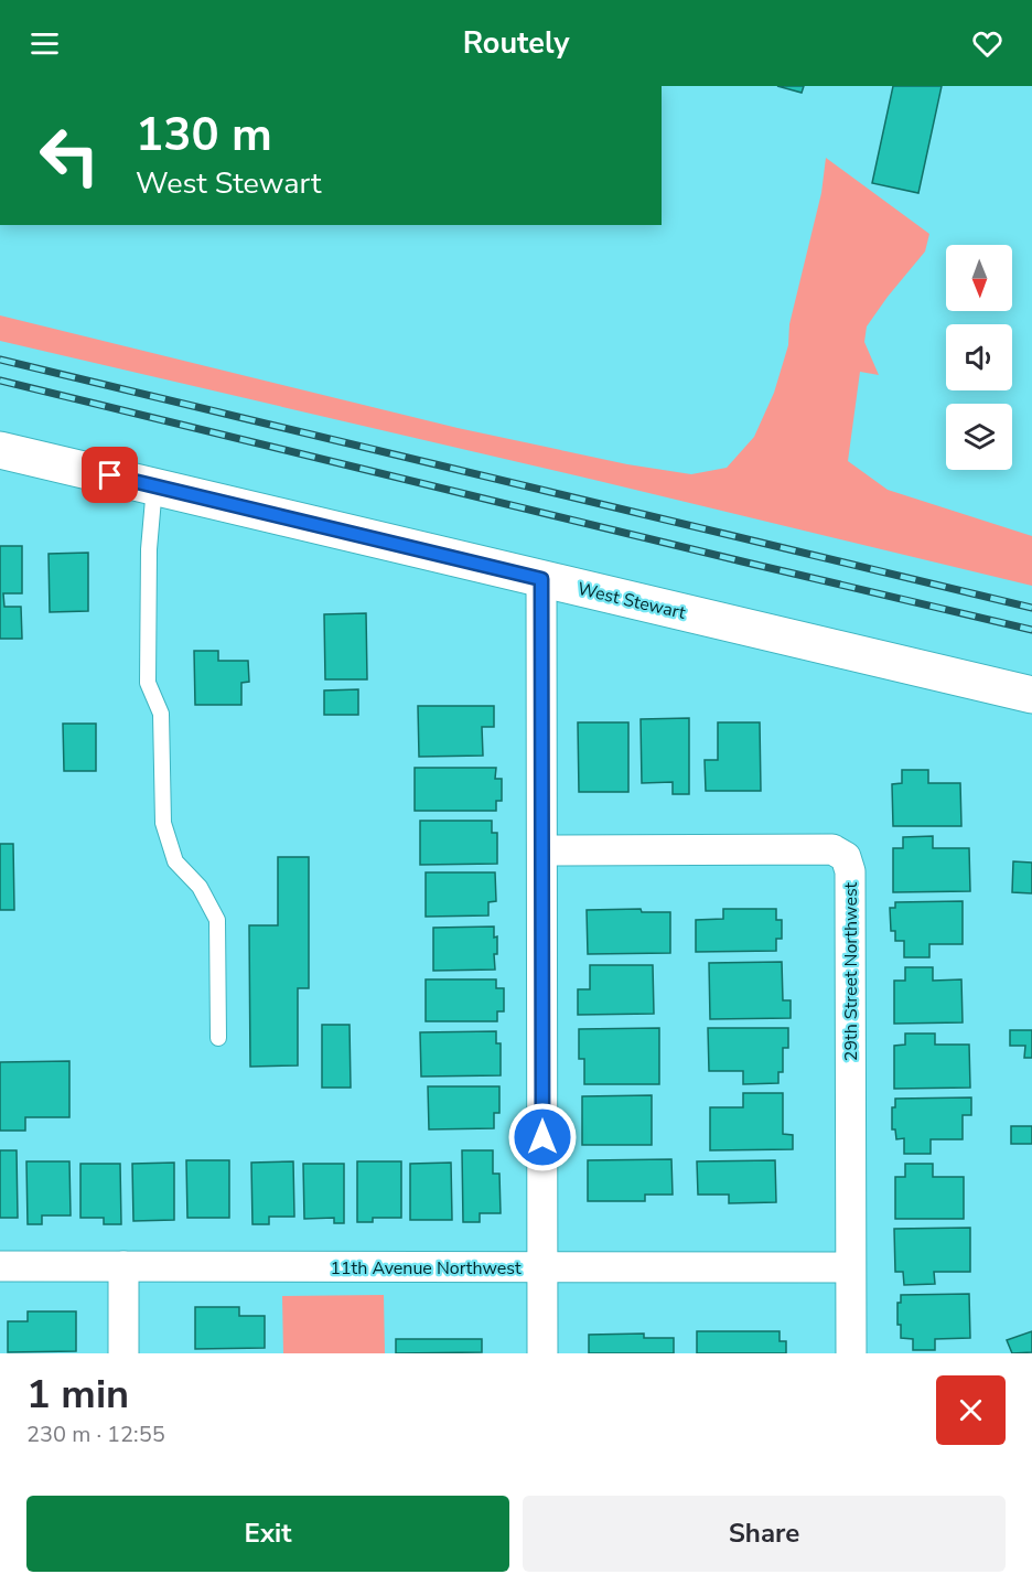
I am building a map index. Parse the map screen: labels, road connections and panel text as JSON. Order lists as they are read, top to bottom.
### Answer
{
  "streets": {
    "street": ["West Stewart", "29th Street Northwest", "11th Avenue Northwest"]
  },
  "crossings": [
    ["29th Street Northwest", "11th Avenue Northwest"]
  ],
  "north": "bottom",
  "page": {
    "header": "Routely",
    "turn": ["130 m", "West Stewart"],
    "heading": ["1 min", "230 m · 12:55"],
    "buttons": ["Exit", "Share"]
  }
}
